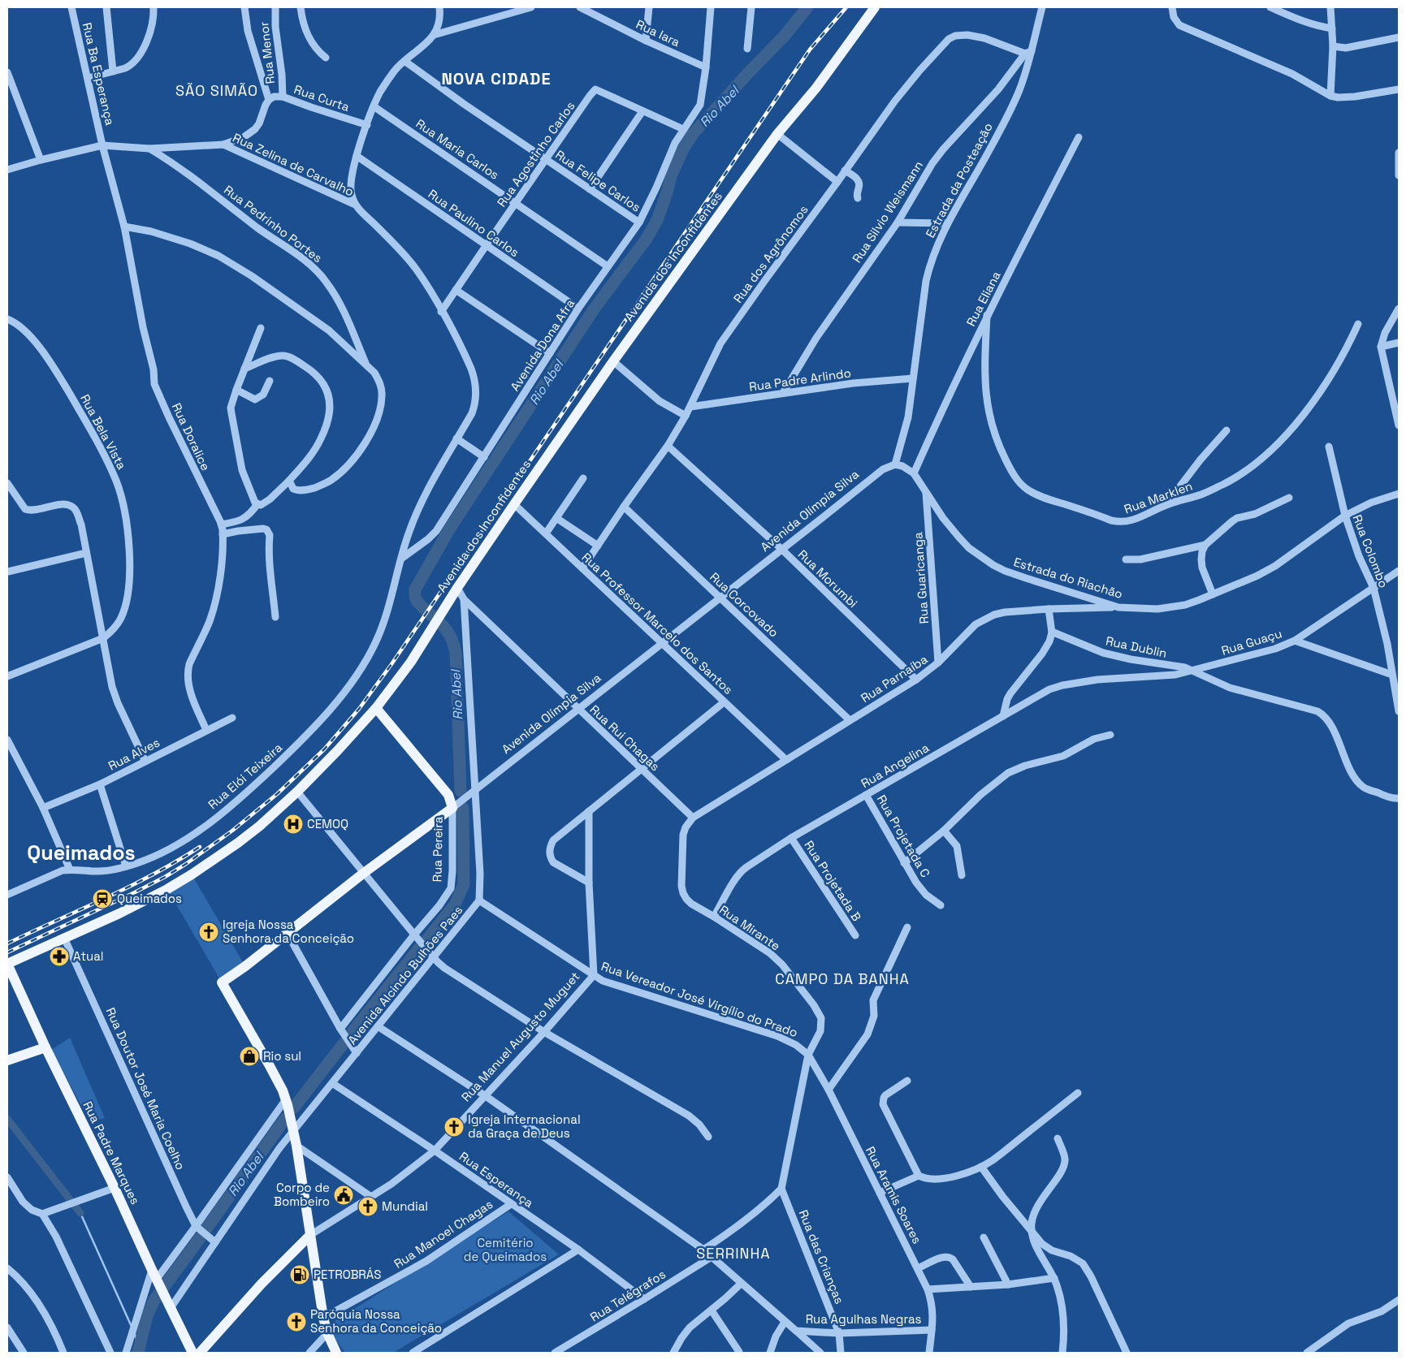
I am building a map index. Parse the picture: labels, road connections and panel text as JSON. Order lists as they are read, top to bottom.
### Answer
{
  "streets": {
    "main road": [
      "Avenida dos Inconfidentes",
      "Avenida Olímpia Silva",
      "Rua Pereira",
      "Rua Manuel Augusto Muguet",
      "Rua Padre Marques"
    ],
    "street": [
      "Rua Iara",
      "Rua Menor",
      "Rua Ba Esperança",
      "Rua Curta",
      "Rua Maria Carlos",
      "Rua Agostinho Carlos",
      "Rua Zelina de Carvalho",
      "Estrada da Posteação",
      "Rua Felipe Carlos",
      "Rua Silvio Weismann",
      "Rua Paulino Carlos",
      "Rua Pedrinho Portes",
      "Rua dos Agrônomos",
      "Rua Eliana",
      "Avenida Dona Afra",
      "Rua Padre Arlindo",
      "Rua Bela Vista",
      "Rua Doralice",
      "Rua Marklen",
      "Rua Colombo",
      "Rua Guaricanga",
      "Estrada do Riachão",
      "Rua Morumbi",
      "Rua Corcovado",
      "Rua Professor Marcelo dos Santos",
      "Rua Guaçu",
      "Rua Dublin",
      "Rua Parnaíba",
      "Rua Rui Chagas",
      "Rua Alves",
      "Rua Angelina",
      "Rua Elói Teixeira",
      "Rua Projetada C",
      "Rua Projetada B",
      "Rua Mirante",
      "Avenida Alcindo Bulhões Paes",
      "Rua Vereador José Virgílio do Prado",
      "Rua Doutor José Maria Coelho",
      "Rua Esperança",
      "Rua Aramis Soares",
      "Rua Manoel Chagas",
      "Rua das Crianças",
      "Rua Telégrafos",
      "Rua Agulhas Negras"
    ]
  },
  "crossings": [
    ["Rua Iara", "Avenida Dona Afra"],
    ["Rua Menor", "Rua Curta"],
    ["Rua Ba Esperança", "Rua Zelina de Carvalho"],
    ["Rua Ba Esperança", "Rua Doralice"],
    ["Rua Maria Carlos", "Rua Agostinho Carlos"],
    ["Rua Maria Carlos", "Avenida Dona Afra"],
    ["Rua Agostinho Carlos", "Rua Felipe Carlos"],
    ["Rua Agostinho Carlos", "Rua Paulino Carlos"],
    ["Rua Agostinho Carlos", "Avenida Dona Afra"],
    ["Rua Agostinho Carlos", "Rua Elói Teixeira"],
    ["Rua Zelina de Carvalho", "Rua Pedrinho Portes"],
    ["Rua Zelina de Carvalho", "Rua Doralice"],
    ["Rua Zelina de Carvalho", "Rua Elói Teixeira"],
    ["Estrada da Posteação", "Rua Silvio Weismann"],
    ["Estrada da Posteação", "Rua dos Agrônomos"],
    ["Estrada da Posteação", "Rua Padre Arlindo"],
    ["Estrada da Posteação", "Avenida Olímpia Silva"],
    ["Rua Felipe Carlos", "Avenida Dona Afra"],
    ["Rua Silvio Weismann", "Rua dos Agrônomos"],
    ["Rua Silvio Weismann", "Rua Padre Arlindo"],
    ["Rua Paulino Carlos", "Avenida Dona Afra"],
    ["Rua dos Agrônomos", "Rua Padre Arlindo"],
    ["Rua dos Agrônomos", "Rua Morumbi"],
    ["Rua dos Agrônomos", "Rua Corcovado"],
    ["Rua dos Agrônomos", "Rua Professor Marcelo dos Santos"],
    ["Avenida dos Inconfidentes", "Rua Professor Marcelo dos Santos"],
    ["Avenida dos Inconfidentes", "Rua Rui Chagas"],
    ["Avenida dos Inconfidentes", "Rua Pereira"],
    ["Avenida dos Inconfidentes", "Rua Doutor José Maria Coelho"],
    ["Avenida dos Inconfidentes", "Rua Padre Marques"],
    ["Rua Eliana", "Rua Marklen"],
    ["Rua Eliana", "Estrada do Riachão"],
    ["Avenida Dona Afra", "Rua Elói Teixeira"],
    ["Rua Doralice", "Rua Alves"],
    ["Avenida Olímpia Silva", "Rua Morumbi"],
    ["Avenida Olímpia Silva", "Rua Corcovado"],
    ["Avenida Olímpia Silva", "Rua Professor Marcelo dos Santos"],
    ["Avenida Olímpia Silva", "Rua Rui Chagas"],
    ["Avenida Olímpia Silva", "Rua Pereira"],
    ["Avenida Olímpia Silva", "Avenida Alcindo Bulhões Paes"],
    ["Rua Colombo", "Estrada do Riachão"],
    ["Rua Colombo", "Rua Guaçu"],
    ["Rua Guaricanga", "Estrada do Riachão"],
    ["Rua Guaricanga", "Rua Parnaíba"],
    ["Estrada do Riachão", "Rua Parnaíba"],
    ["Rua Morumbi", "Rua Parnaíba"],
    ["Rua Corcovado", "Rua Parnaíba"],
    ["Rua Professor Marcelo dos Santos", "Rua Parnaíba"],
    ["Rua Guaçu", "Rua Dublin"],
    ["Rua Guaçu", "Rua Angelina"],
    ["Rua Parnaíba", "Rua Rui Chagas"],
    ["Rua Parnaíba", "Rua Mirante"],
    ["Rua Rui Chagas", "Rua Mirante"],
    ["Rua Rui Chagas", "Avenida Alcindo Bulhões Paes"],
    ["Rua Angelina", "Rua Projetada C"],
    ["Rua Angelina", "Rua Projetada B"],
    ["Rua Angelina", "Rua Mirante"],
    ["Rua Mirante", "Rua Vereador José Virgílio do Prado"],
    ["Rua Mirante", "Rua Aramis Soares"],
    ["Rua Mirante", "Rua das Crianças"],
    ["Avenida Alcindo Bulhões Paes", "Rua Vereador José Virgílio do Prado"],
    ["Avenida Alcindo Bulhões Paes", "Rua Doutor José Maria Coelho"],
    ["Avenida Alcindo Bulhões Paes", "Rua Padre Marques"],
    ["Avenida Alcindo Bulhões Paes", "Rua Esperança"],
    ["Avenida Alcindo Bulhões Paes", "Rua Agulhas Negras"],
    ["Rua Vereador José Virgílio do Prado", "Rua Manuel Augusto Muguet"],
    ["Rua Vereador José Virgílio do Prado", "Rua Aramis Soares"],
    ["Rua Manuel Augusto Muguet", "Rua Esperança"],
    ["Rua Manuel Augusto Muguet", "Rua Agulhas Negras"],
    ["Rua Esperança", "Rua Manoel Chagas"],
    ["Rua Esperança", "Rua Telégrafos"],
    ["Rua Aramis Soares", "Rua Agulhas Negras"],
    ["Rua das Crianças", "Rua Agulhas Negras"],
    ["Rua Telégrafos", "Rua Agulhas Negras"]
  ],
  "districts": [
    "NOVA CIDADE",
    "SÃO SIMÃO",
    "Queimados",
    "CAMPO DA BANHA",
    "SERRINHA"
  ],
  "water": ["Rio Abel"],
  "parks": ["Cemitério de Queimados"],
  "places": {
    "hospital": ["CEMOQ"],
    "station": ["Queimados"],
    "church": [
      "Igreja Nossa Senhora da Conceição",
      "Igreja Internacional da Graça de Deus",
      "Mundial",
      "Paróquia Nossa Senhora da Conceição"
    ],
    "pharmacy": ["Atual"],
    "shop": ["Rio sul"],
    "public building": ["Corpo de Bombeiro"],
    "fuel station": ["PETROBRÁS"]
  }
}
